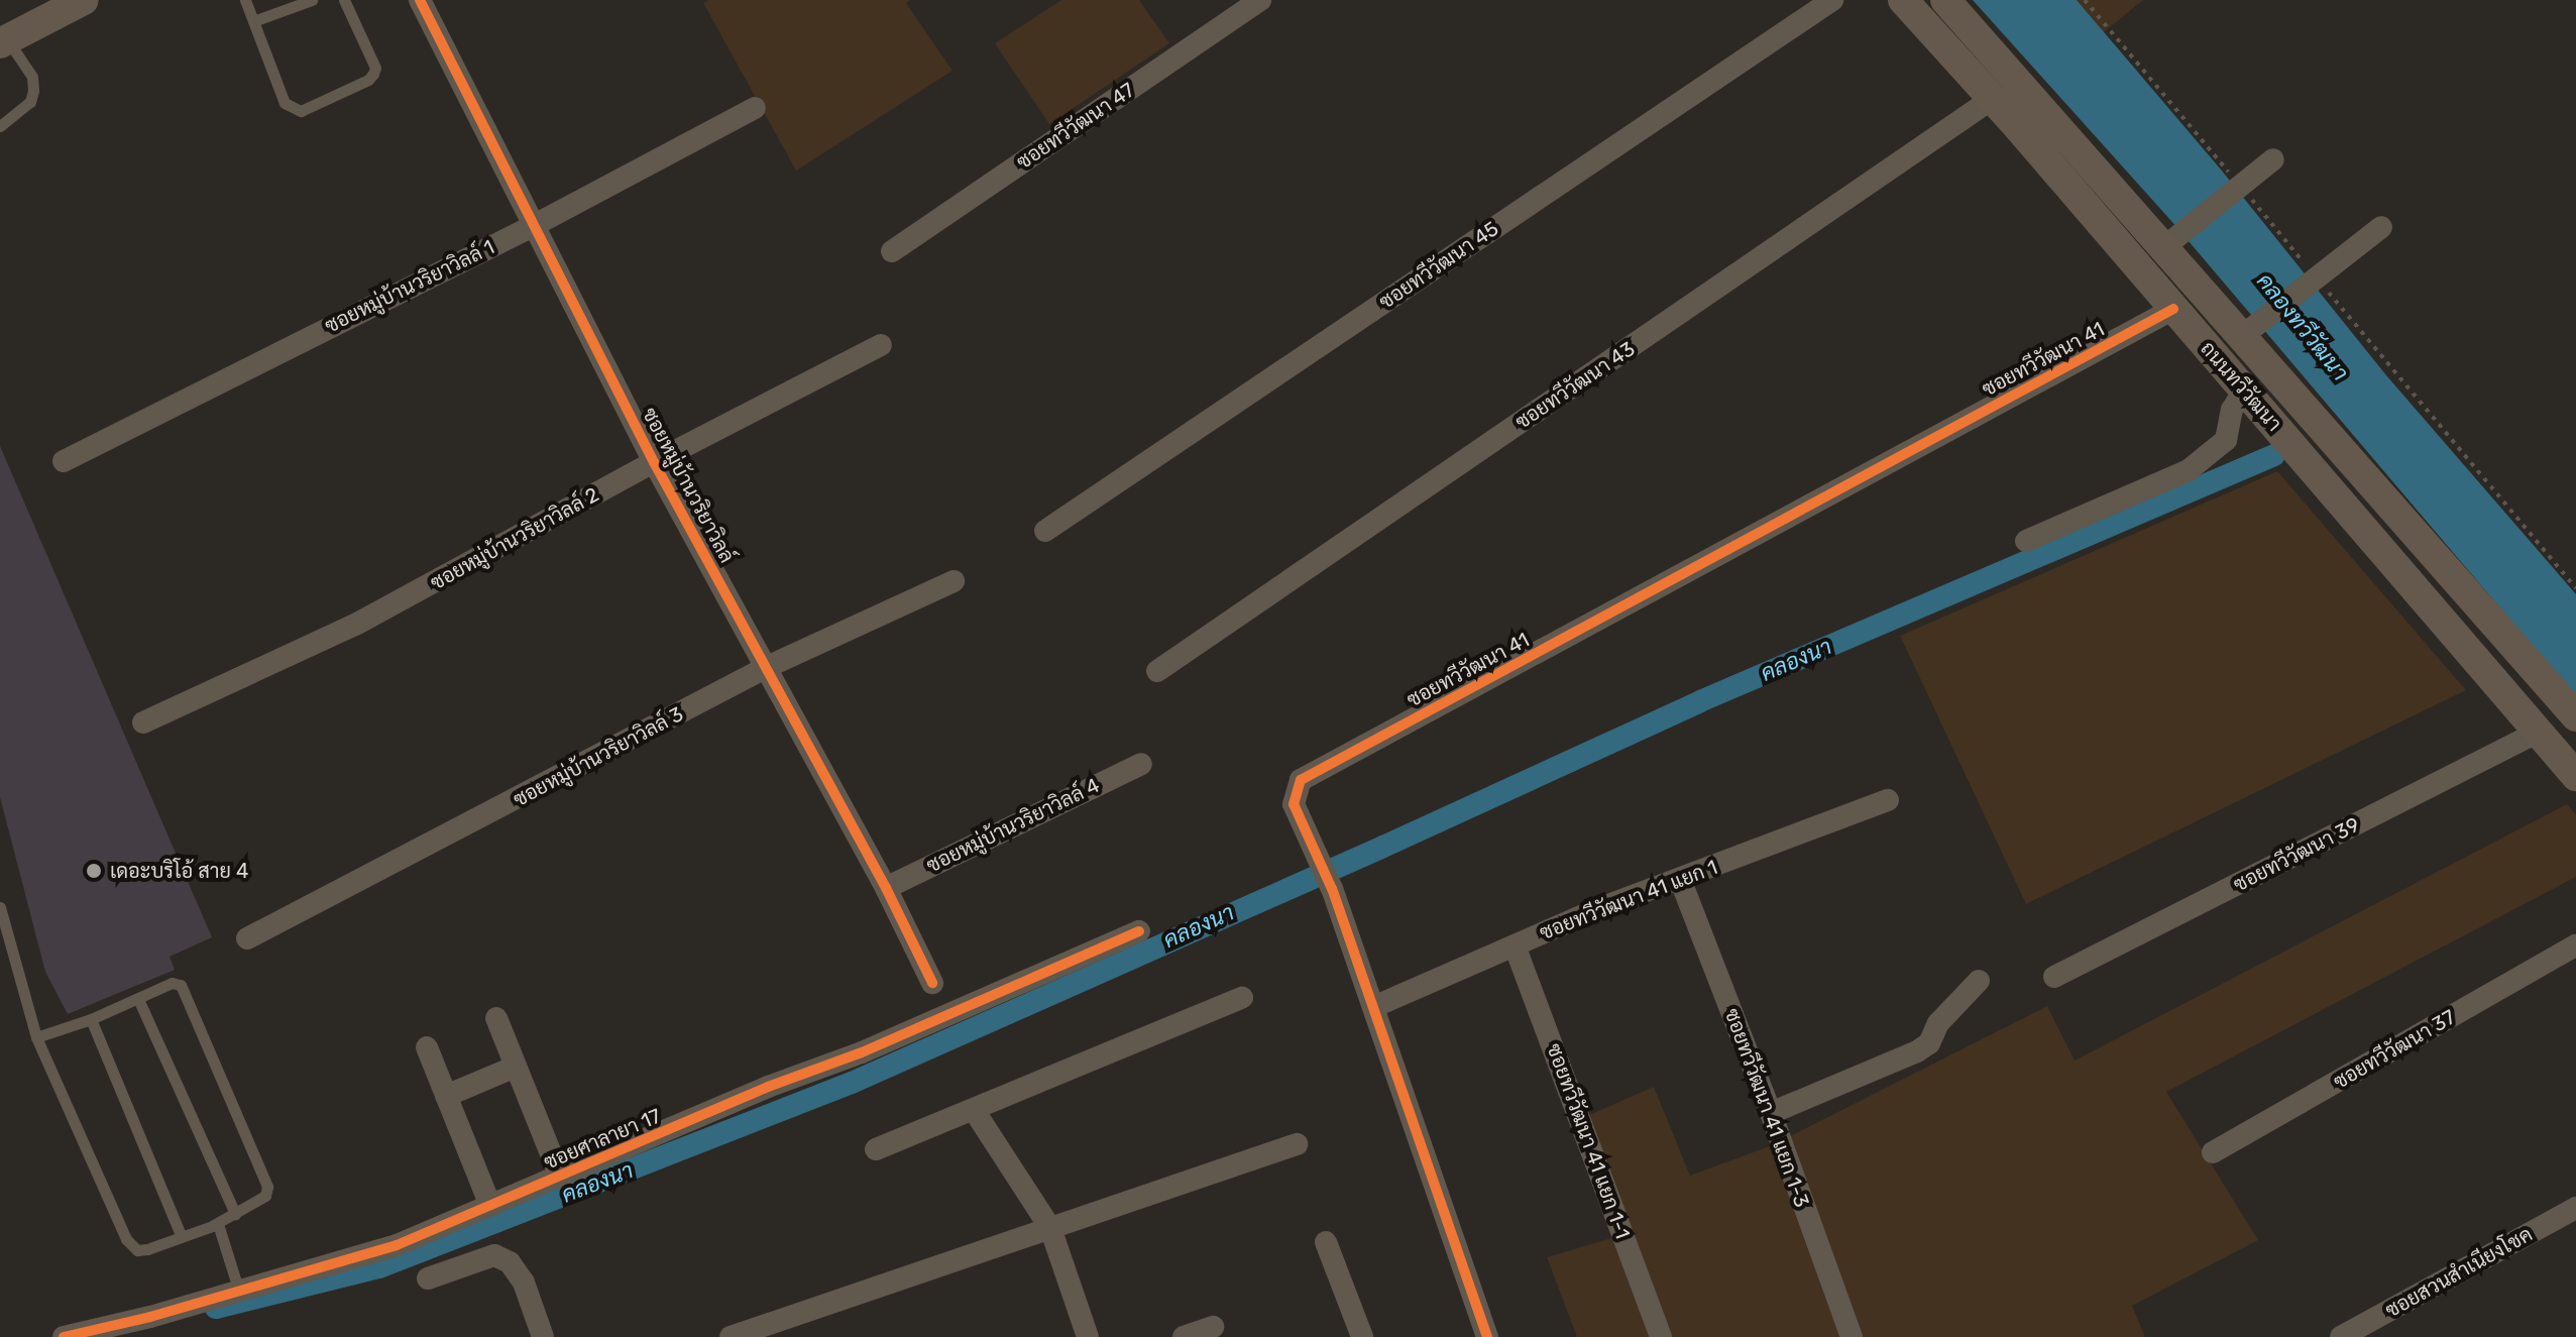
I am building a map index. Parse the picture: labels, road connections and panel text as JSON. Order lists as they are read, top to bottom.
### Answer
{
  "streets": {
    "main road": ["ถนนทวีวัฒนา"],
    "street": [
      "ซอยทวีวัฒนา 47",
      "ซอยทวีวัฒนา 45",
      "ซอยหมู่บ้านวริยาวิลล์ 1",
      "ซอยทวีวัฒนา 41",
      "ซอยทวีวัฒนา 43",
      "ซอยหมู่บ้านวริยาวิลล์",
      "ซอยหมู่บ้านวริยาวิลล์ 2",
      "ซอยหมู่บ้านวริยาวิลล์ 3",
      "ซอยหมู่บ้านวริยาวิลล์ 4",
      "ซอยทวีวัฒนา 39",
      "ซอยทวีวัฒนา 41 แยก 1",
      "ซอยทวีวัฒนา 37",
      "ซอยทวีวัฒนา 41 แยก 1-3",
      "ซอยศาลายา 17",
      "ซอยทวีวัฒนา 41 แยก 1-1",
      "ซอยสวนสำเนียงโชค"
    ]
  },
  "crossings": [
    ["ซอยหมู่บ้านวริยาวิลล์ 1", "ซอยหมู่บ้านวริยาวิลล์"],
    ["ซอยทวีวัฒนา 41", "ถนนทวีวัฒนา"],
    ["ซอยทวีวัฒนา 41", "ซอยทวีวัฒนา 41 แยก 1"],
    ["ซอยทวีวัฒนา 43", "ถนนทวีวัฒนา"],
    ["ถนนทวีวัฒนา", "ซอยทวีวัฒนา 39"],
    ["ซอยหมู่บ้านวริยาวิลล์", "ซอยหมู่บ้านวริยาวิลล์ 2"],
    ["ซอยหมู่บ้านวริยาวิลล์", "ซอยหมู่บ้านวริยาวิลล์ 3"],
    ["ซอยหมู่บ้านวริยาวิลล์", "ซอยหมู่บ้านวริยาวิลล์ 4"],
    ["ซอยทวีวัฒนา 41 แยก 1", "ซอยทวีวัฒนา 41 แยก 1-3"],
    ["ซอยทวีวัฒนา 41 แยก 1", "ซอยทวีวัฒนา 41 แยก 1-1"]
  ],
  "water": ["คลองทวีวัฒนา", "คลองนา"],
  "places": ["เดอะบริโอ้ สาย 4"]
}
